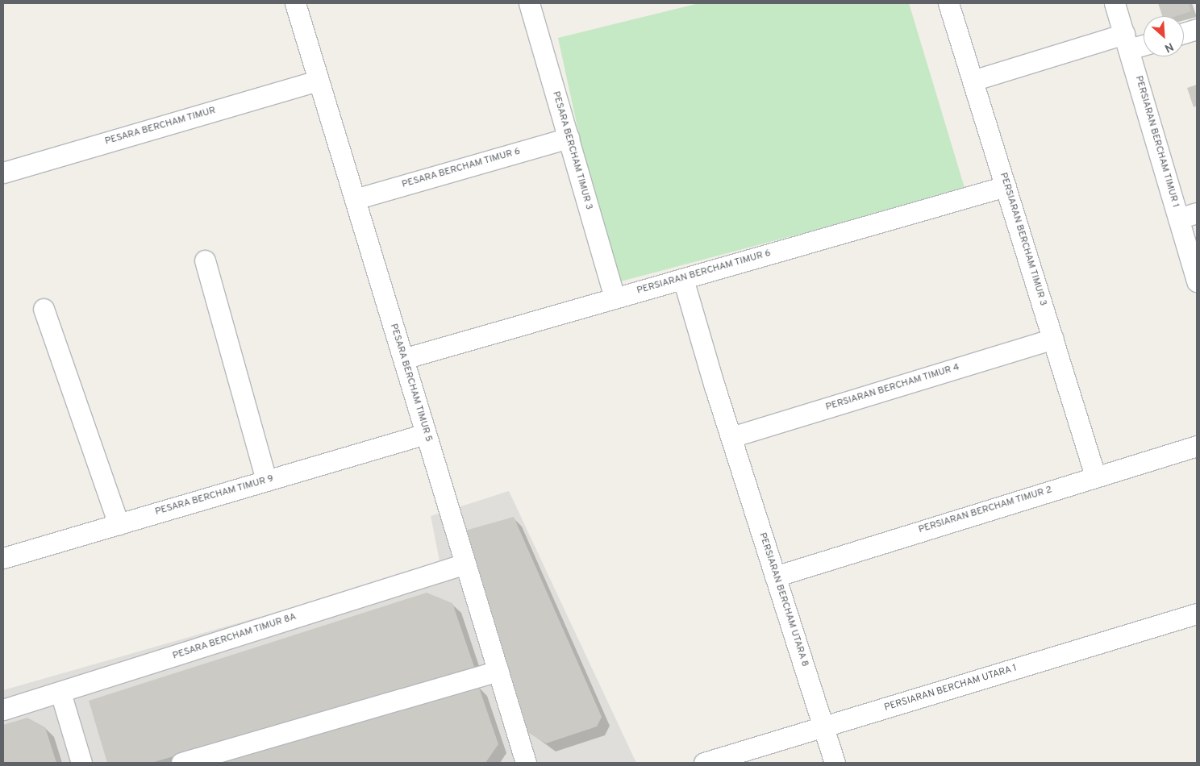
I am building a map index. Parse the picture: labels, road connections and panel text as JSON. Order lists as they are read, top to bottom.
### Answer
{
  "streets": {
    "street": [
      "PESARA BERCHAM TIMUR",
      "PERSIARAN BERCHAM TIMUR 1",
      "PESARA BERCHAM TIMUR 3",
      "PESARA BERCHAM TIMUR 6",
      "PERSIARAN BERCHAM TIMUR 3",
      "PERSIARAN BERCHAM TIMUR 6",
      "PESARA BERCHAM TIMUR 5",
      "PERSIARAN BERCHAM TIMUR 4",
      "PESARA BERCHAM TIMUR 9",
      "PERSIARAN BERCHAM TIMUR 2",
      "PERSIARAN BERCHAM UTARA 8",
      "PESARA BERCHAM TIMUR 8A",
      "PERSIARAN BERCHAM UTARA 1"
    ]
  },
  "crossings": [
    ["PESARA BERCHAM TIMUR", "PESARA BERCHAM TIMUR 5"],
    ["PESARA BERCHAM TIMUR 3", "PESARA BERCHAM TIMUR 6"],
    ["PESARA BERCHAM TIMUR 3", "PERSIARAN BERCHAM TIMUR 6"],
    ["PESARA BERCHAM TIMUR 6", "PESARA BERCHAM TIMUR 5"],
    ["PERSIARAN BERCHAM TIMUR 3", "PERSIARAN BERCHAM TIMUR 6"],
    ["PERSIARAN BERCHAM TIMUR 3", "PERSIARAN BERCHAM TIMUR 4"],
    ["PERSIARAN BERCHAM TIMUR 3", "PERSIARAN BERCHAM TIMUR 2"],
    ["PERSIARAN BERCHAM TIMUR 6", "PESARA BERCHAM TIMUR 5"],
    ["PERSIARAN BERCHAM TIMUR 6", "PERSIARAN BERCHAM UTARA 8"],
    ["PESARA BERCHAM TIMUR 5", "PESARA BERCHAM TIMUR 9"],
    ["PESARA BERCHAM TIMUR 5", "PESARA BERCHAM TIMUR 8A"],
    ["PERSIARAN BERCHAM TIMUR 4", "PERSIARAN BERCHAM UTARA 8"],
    ["PERSIARAN BERCHAM TIMUR 2", "PERSIARAN BERCHAM UTARA 8"],
    ["PERSIARAN BERCHAM UTARA 8", "PERSIARAN BERCHAM UTARA 1"]
  ],
  "north": "bottom right"
}
